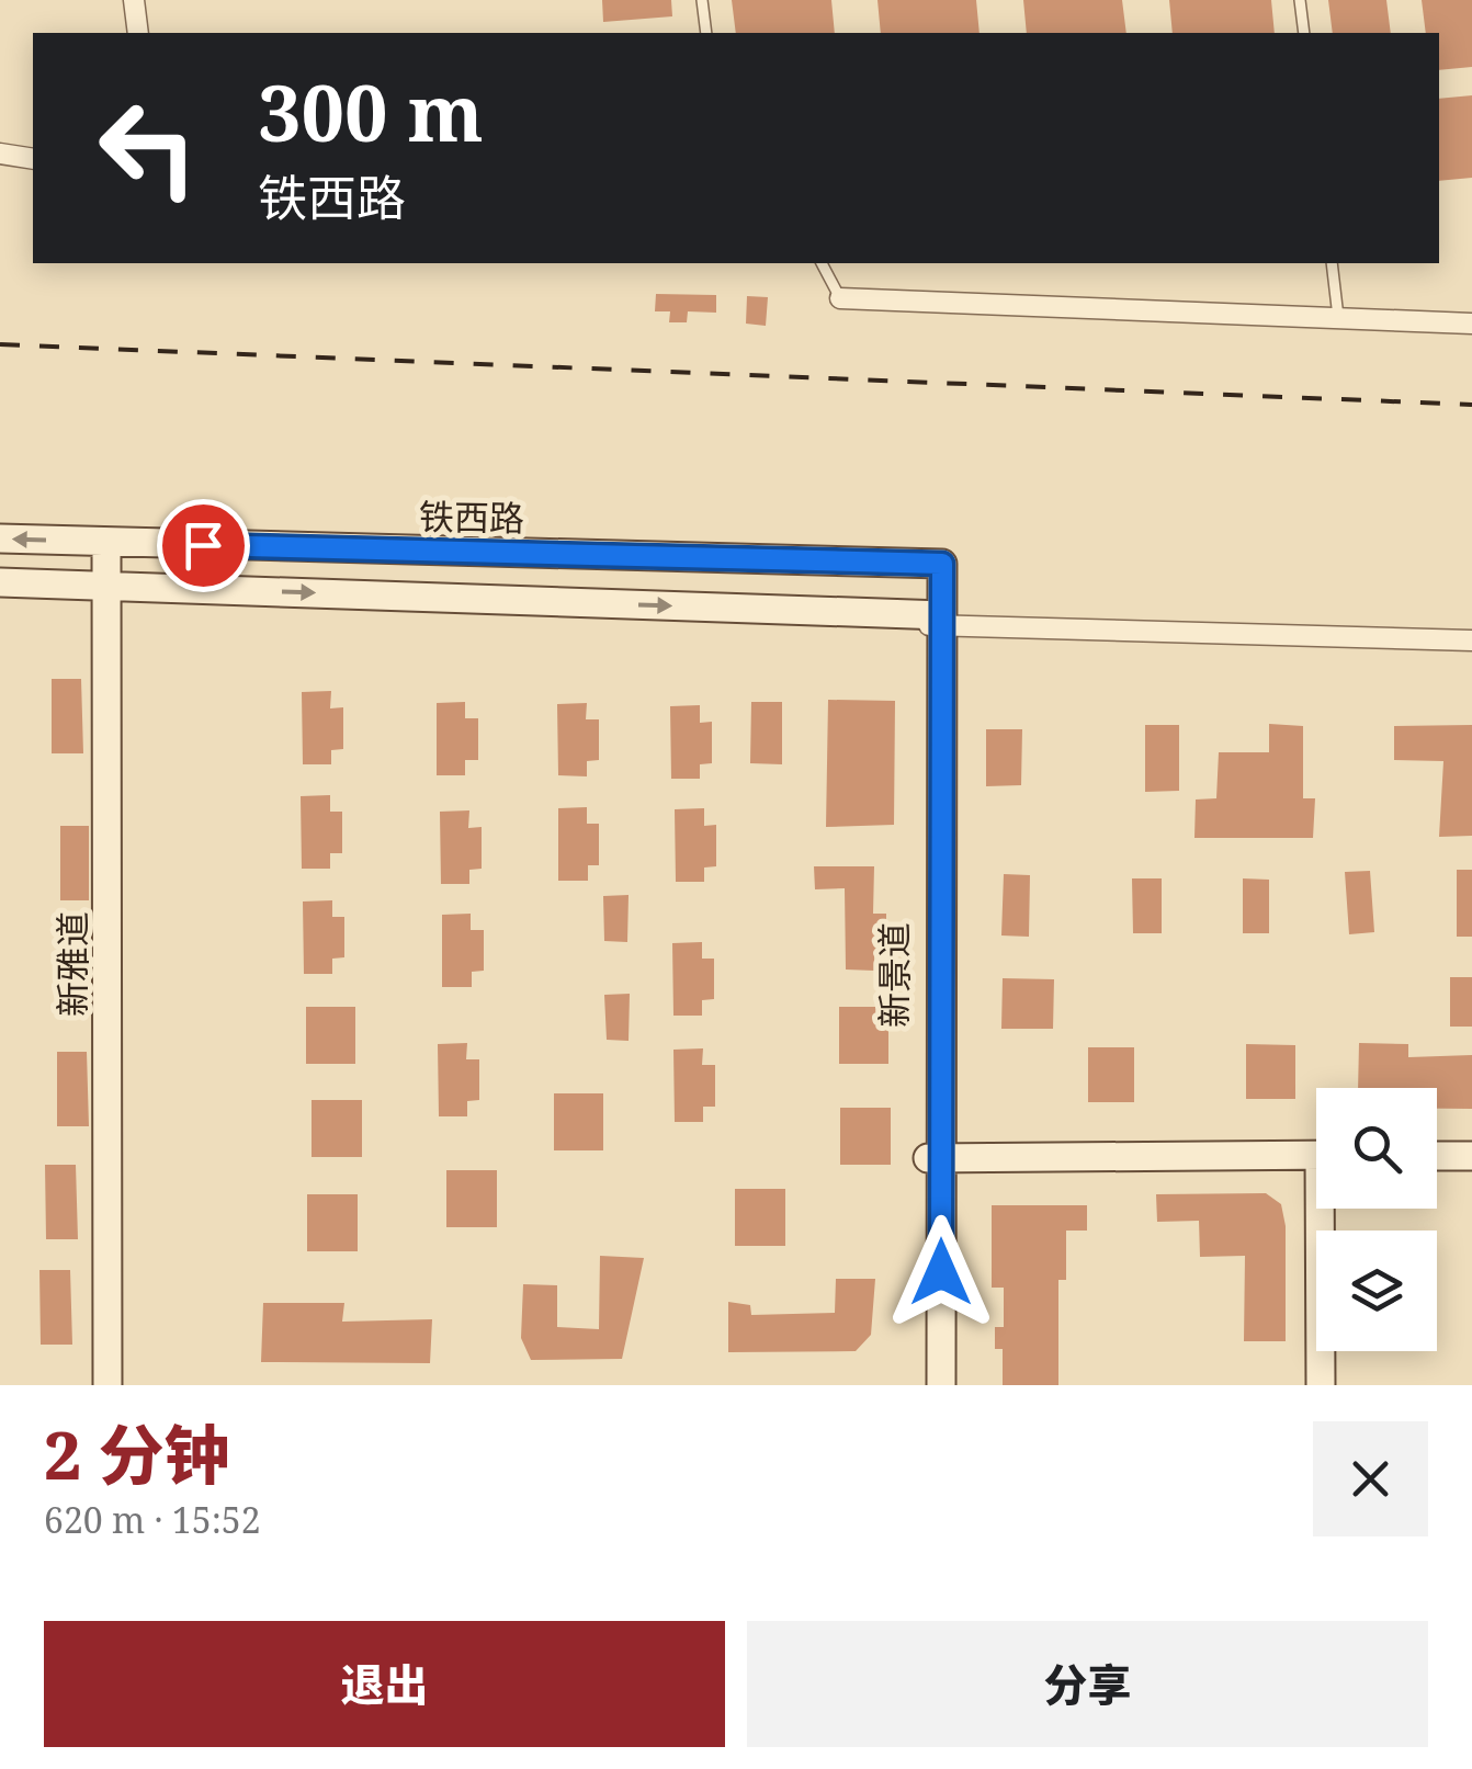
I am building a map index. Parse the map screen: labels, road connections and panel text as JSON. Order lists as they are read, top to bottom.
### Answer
{
  "streets": {
    "street": ["铁西路", "新雅道", "新景道"]
  },
  "crossings": [
    ["铁西路", "新雅道"],
    ["铁西路", "新景道"]
  ],
  "page": {
    "turn": ["300 m", "铁西路"],
    "heading": ["2 分钟", "620 m · 15:52"],
    "buttons": ["退出", "分享"]
  }
}
